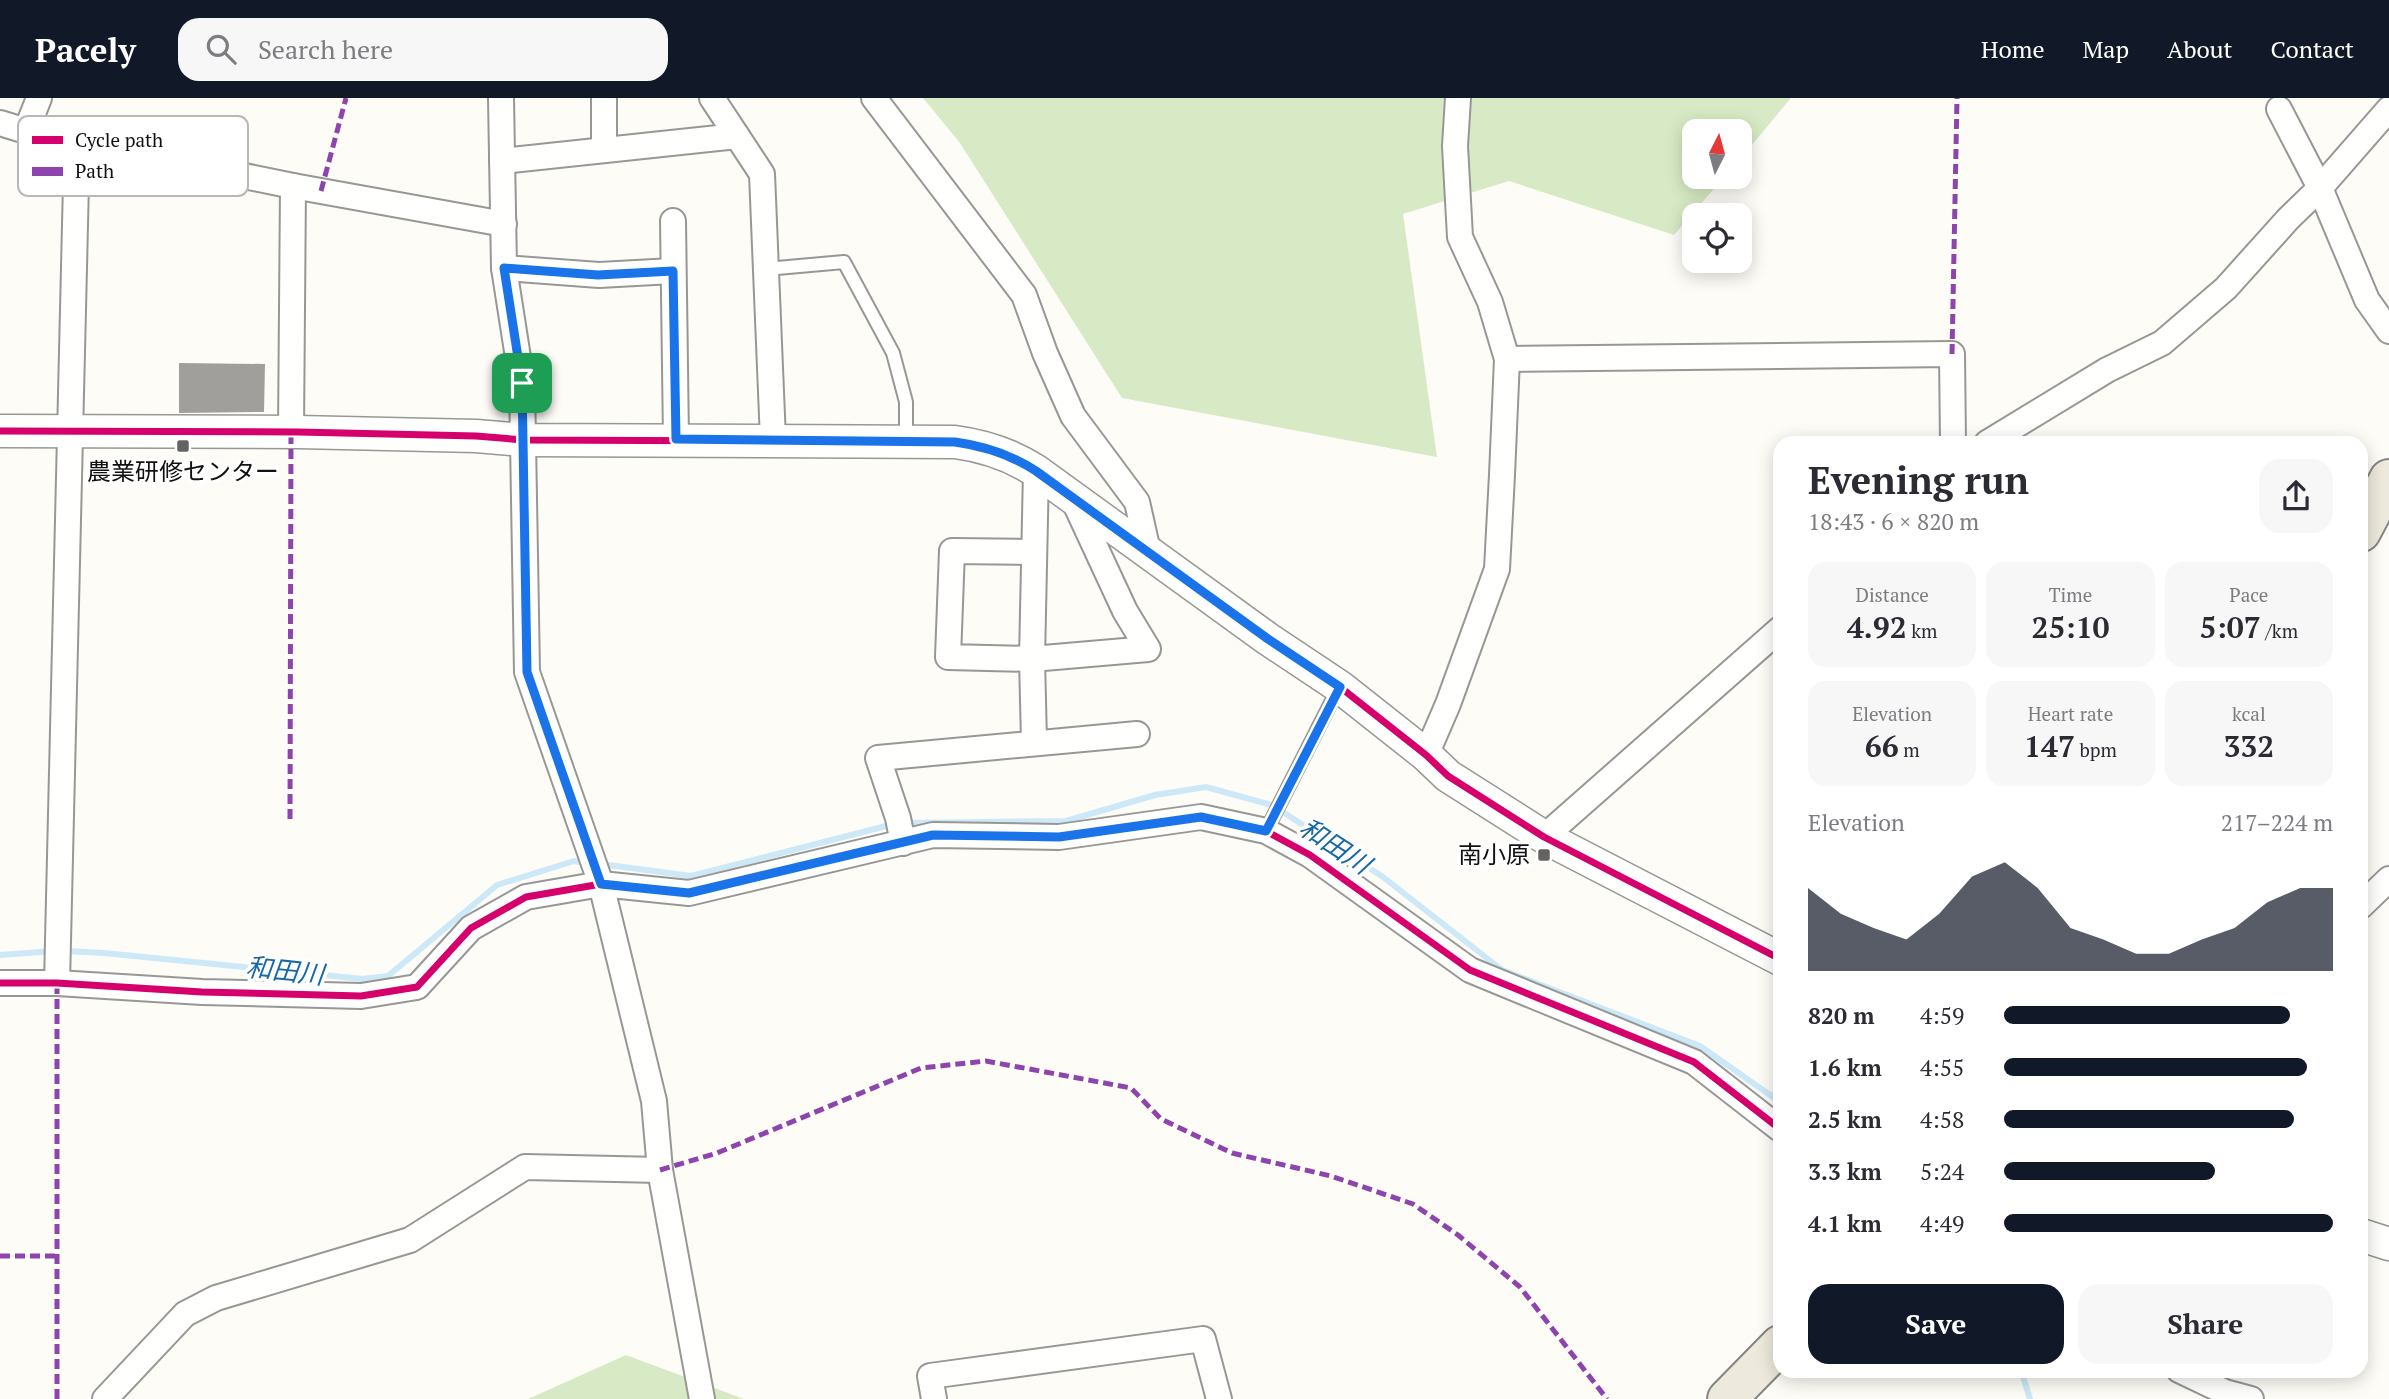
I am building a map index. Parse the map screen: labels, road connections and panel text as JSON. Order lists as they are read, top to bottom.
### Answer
{
  "water": ["和田川"],
  "places": {
    "transit": ["農業研修センター", "南小原"]
  },
  "legend": ["Cycle path", "Path"],
  "north": "top",
  "page": {
    "header": "Pacely",
    "search": "Search here",
    "nav": [
      "Home",
      "Map",
      "About",
      "Contact"
    ],
    "heading": ["Evening run", "18:43 · 6 × 820 m"],
    "stats": [
      ["Distance", "4.92 km"],
      ["Time", "25:10"],
      ["Pace", "5:07 /km"],
      ["Elevation", "66 m"],
      ["Heart rate", "147 bpm"],
      ["kcal", "332"]
    ],
    "chart": ["Elevation", "217–224 m"],
    "list": [
      {
        "name": "820 m",
        "note": "4:59"
      },
      {
        "name": "1.6 km",
        "note": "4:55"
      },
      {
        "name": "2.5 km",
        "note": "4:58"
      },
      {
        "name": "3.3 km",
        "note": "5:24"
      },
      {
        "name": "4.1 km",
        "note": "4:49"
      }
    ],
    "buttons": ["Save", "Share"]
  }
}
